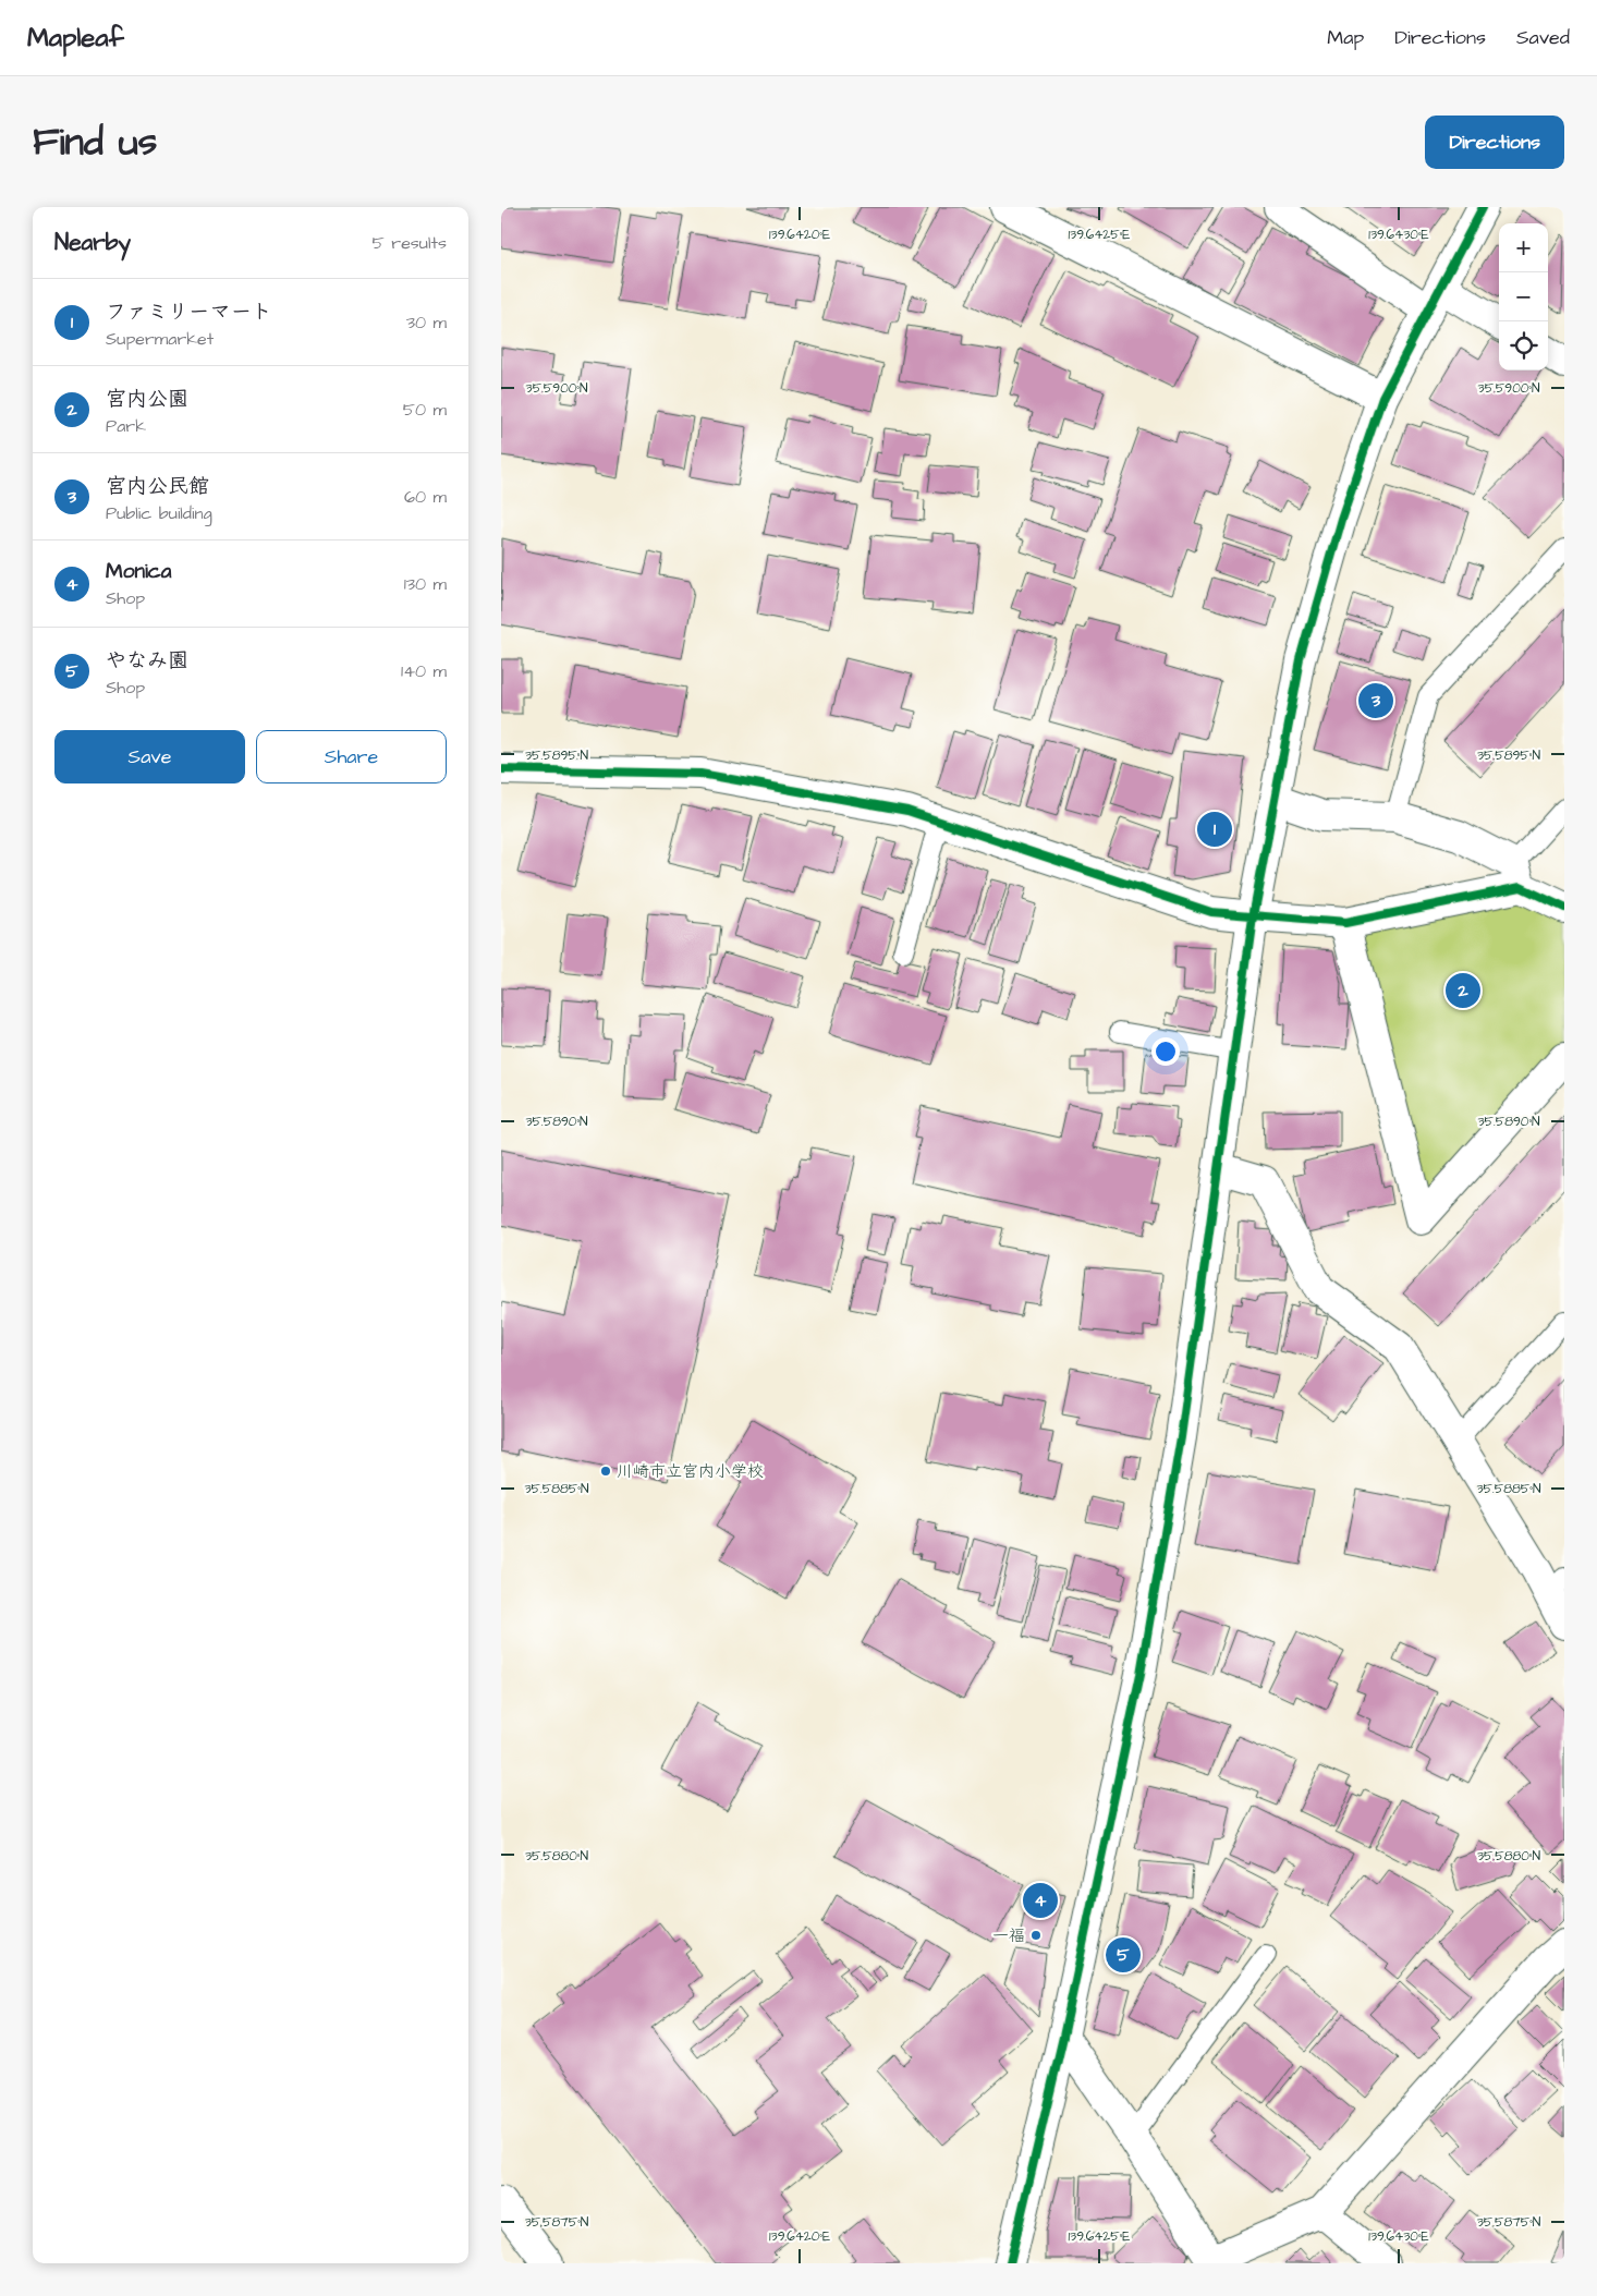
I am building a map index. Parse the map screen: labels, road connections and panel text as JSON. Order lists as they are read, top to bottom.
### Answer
{
  "places": ["川崎市立宮内小学校", "一福"],
  "page": {
    "header": "Mapleaf",
    "nav": ["Map", "Directions", "Saved"],
    "title": "Find us",
    "buttons": [
      "Directions",
      ["Save", "Share"]
    ],
    "heading": ["Nearby", "5 results"],
    "map_buttons": ["+", "−"],
    "list": [
      {
        "mark": "1",
        "name": "ファミリーマート",
        "note": "Supermarket",
        "value": "30 m"
      },
      {
        "mark": "2",
        "name": "宮内公園",
        "note": "Park",
        "value": "50 m"
      },
      {
        "mark": "3",
        "name": "宮内公民館",
        "note": "Public building",
        "value": "60 m"
      },
      {
        "mark": "4",
        "name": "Monica",
        "note": "Shop",
        "value": "130 m"
      },
      {
        "mark": "5",
        "name": "やなみ園",
        "note": "Shop",
        "value": "140 m"
      }
    ],
    "pins": [
      "3",
      "1",
      "2",
      "4",
      "5"
    ]
  },
  "coordinates": [
    "139.6420°E",
    "139.6425°E",
    "139.6430°E",
    "35.5900°N",
    "35.5895°N",
    "35.5890°N",
    "35.5885°N",
    "35.5880°N",
    "35.5875°N"
  ]
}
